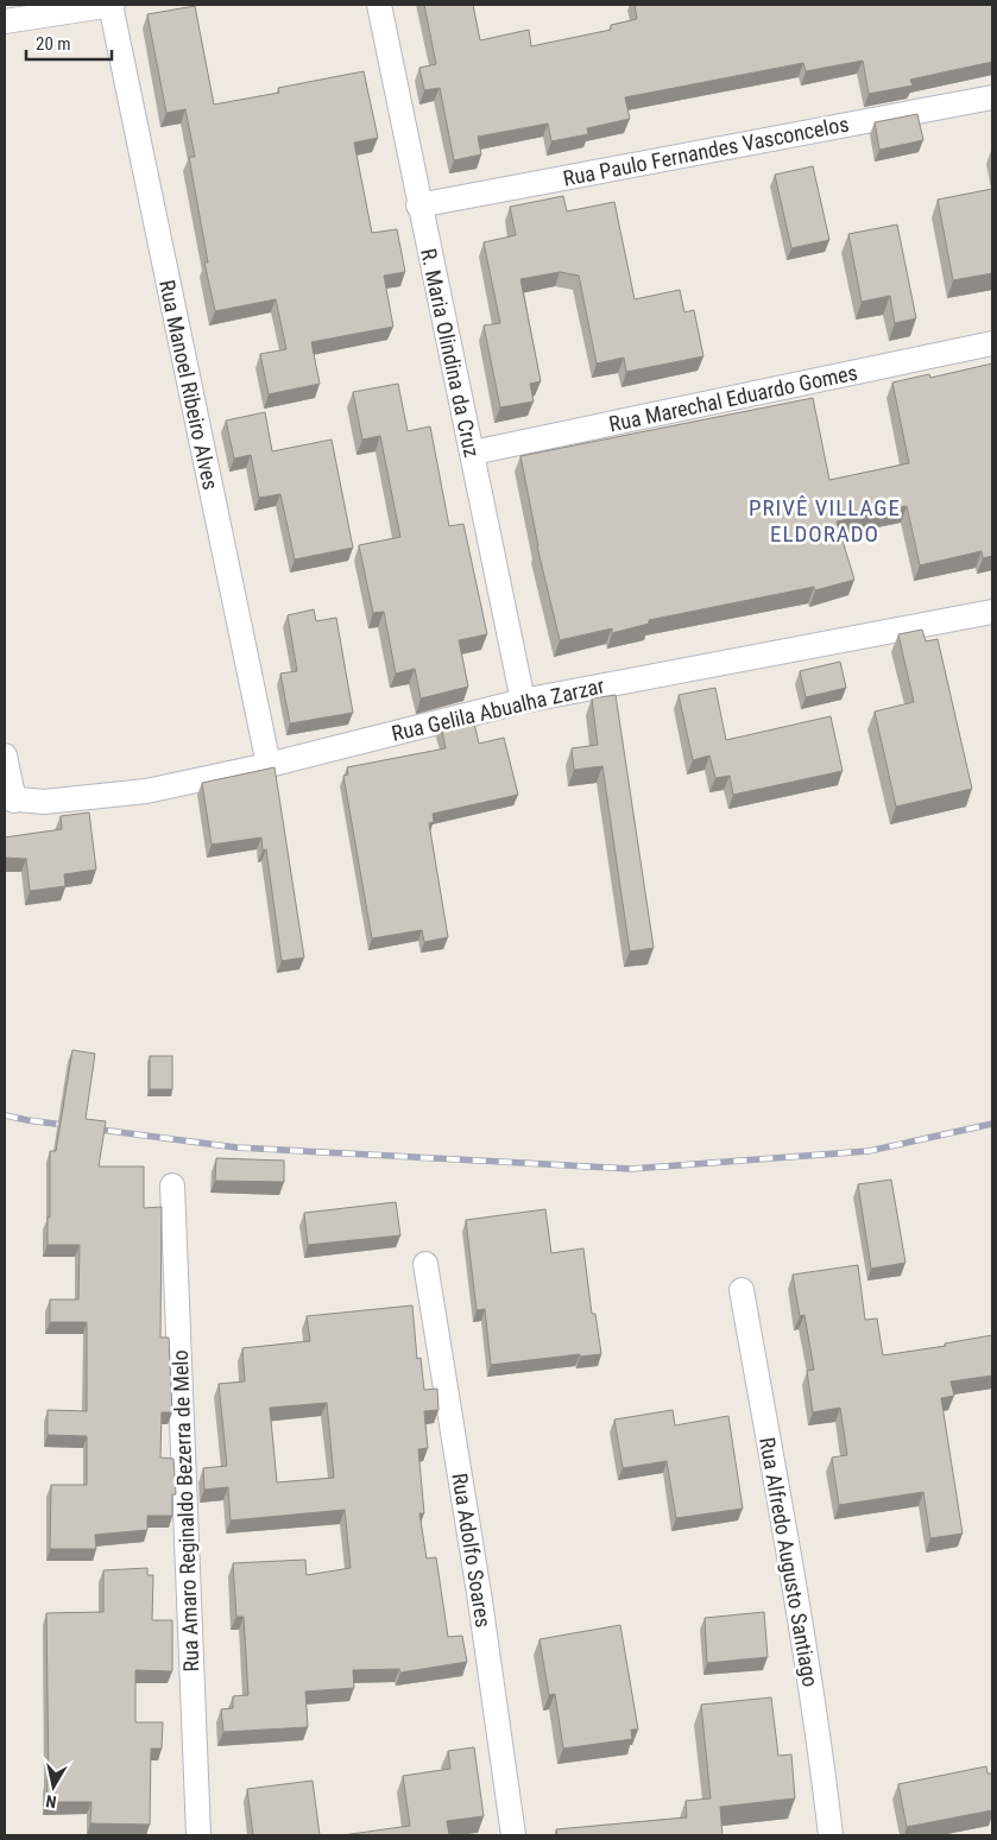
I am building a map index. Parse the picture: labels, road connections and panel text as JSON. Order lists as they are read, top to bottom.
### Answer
{
  "streets": {
    "street": [
      "Rua Paulo Fernandes Vasconcelos",
      "R. Maria Olindina da Cruz",
      "Rua Manoel Ribeiro Alves",
      "Rua Marechal Eduardo Gomes",
      "Rua Gelila Abualha Zarzar",
      "Rua Amaro Reginaldo Bezerra de Melo",
      "Rua Adolfo Soares",
      "Rua Alfredo Augusto Santiago"
    ]
  },
  "crossings": [
    ["Rua Paulo Fernandes Vasconcelos", "R. Maria Olindina da Cruz"],
    ["R. Maria Olindina da Cruz", "Rua Marechal Eduardo Gomes"],
    ["R. Maria Olindina da Cruz", "Rua Gelila Abualha Zarzar"],
    ["Rua Manoel Ribeiro Alves", "Rua Gelila Abualha Zarzar"]
  ],
  "districts": ["PRIVÊ VILLAGE ELDORADO"],
  "scale_bar": "20 m",
  "north": "bottom"
}
